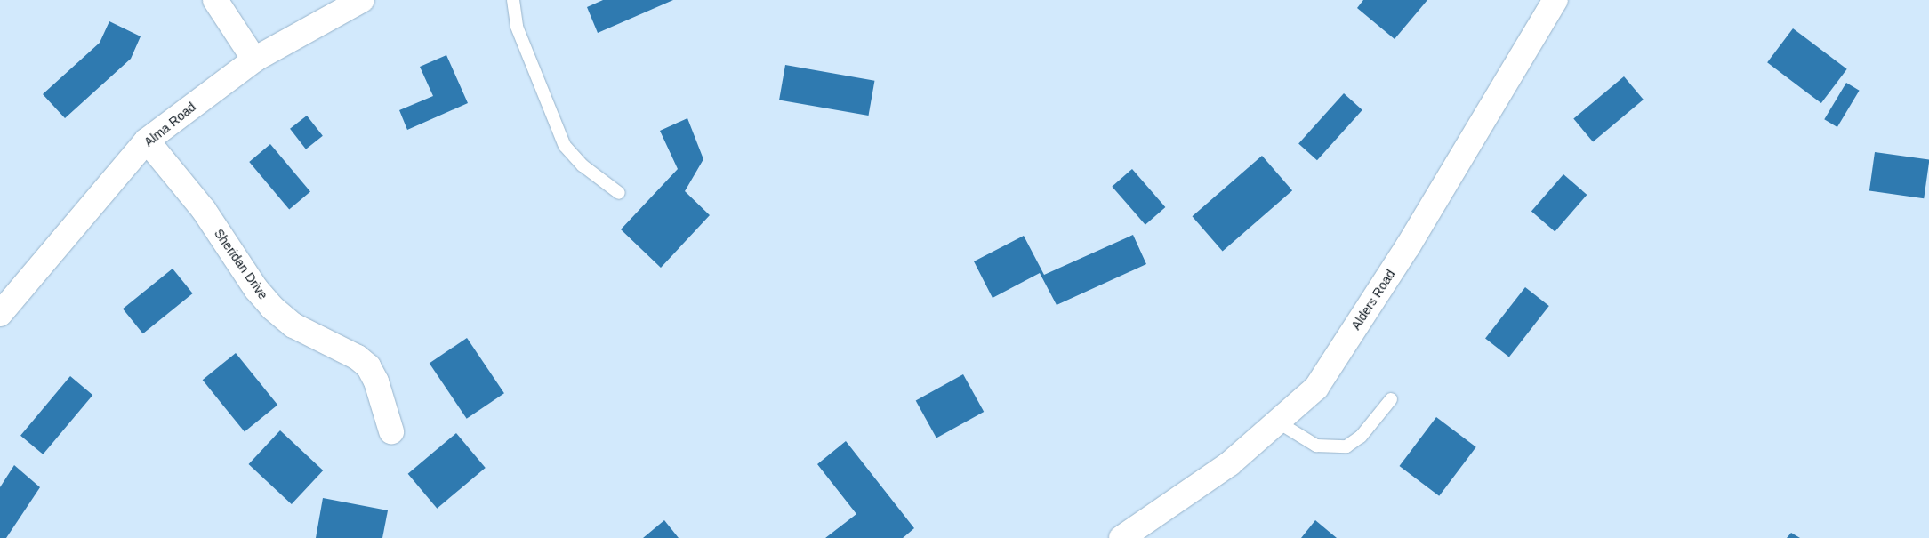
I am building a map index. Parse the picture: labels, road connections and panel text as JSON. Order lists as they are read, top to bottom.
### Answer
{
  "streets": {
    "street": ["Alma Road", "Sheridan Drive", "Alders Road"]
  },
  "crossings": [
    ["Alma Road", "Sheridan Drive"]
  ]
}
